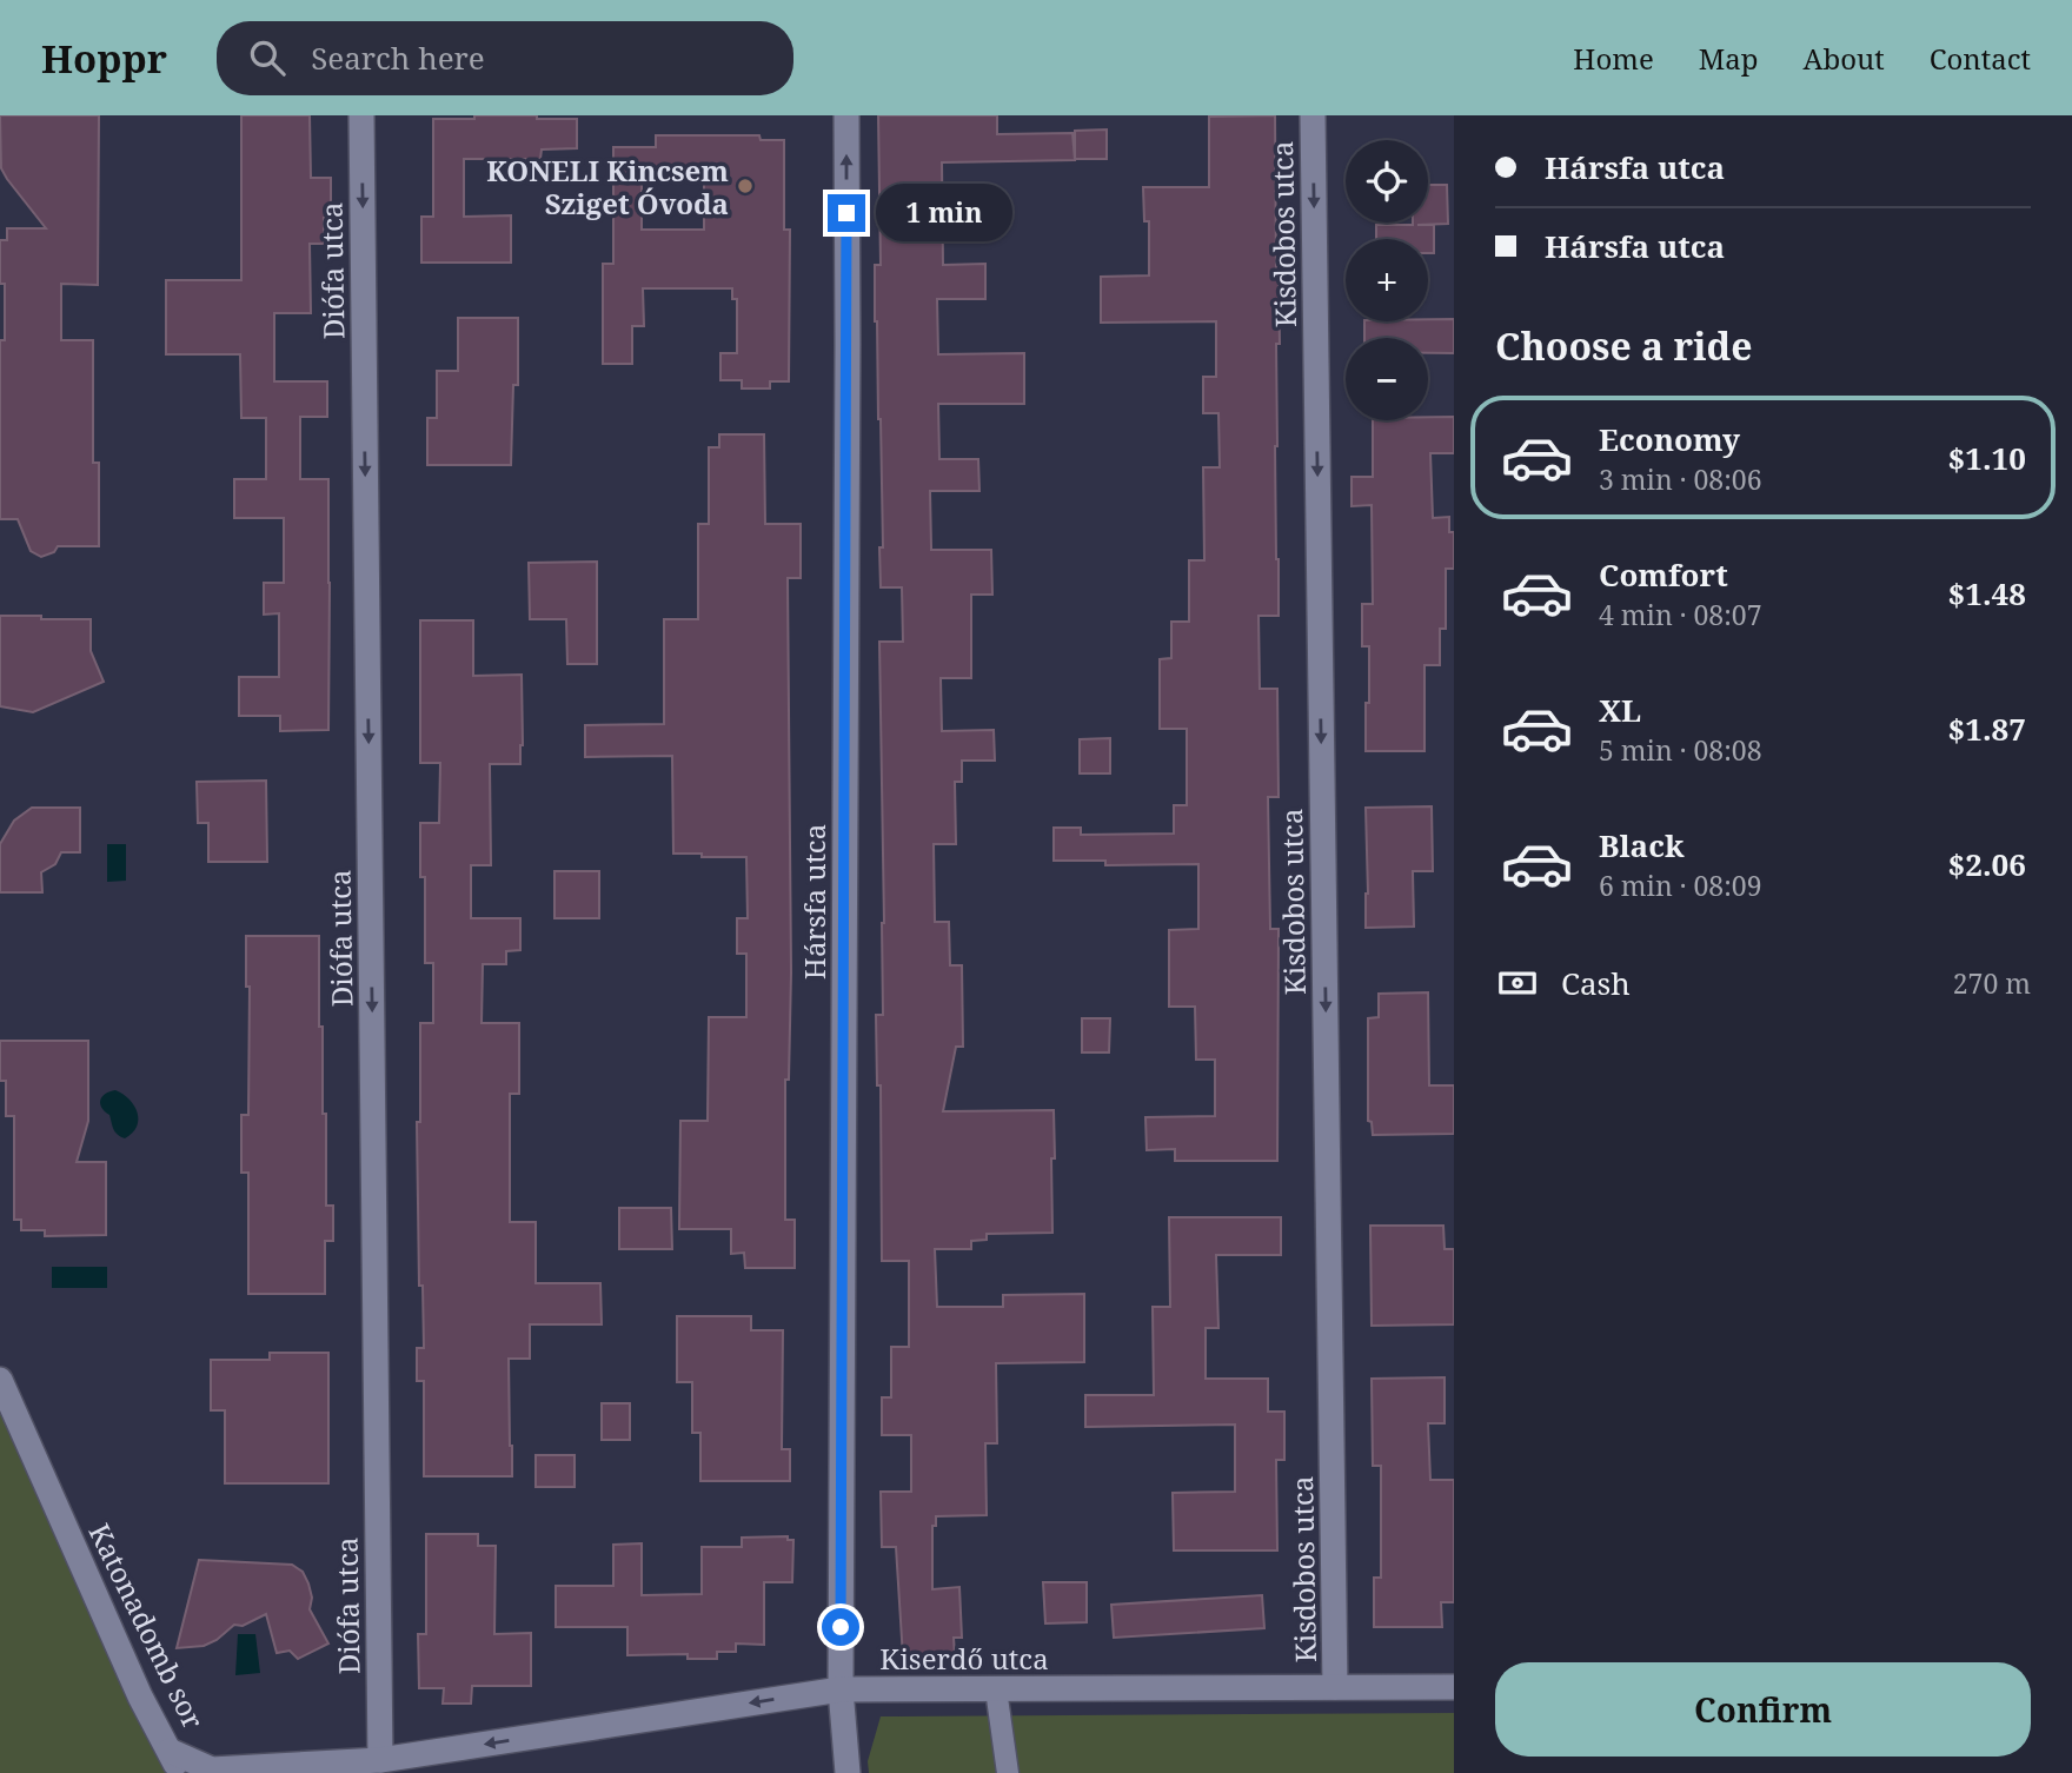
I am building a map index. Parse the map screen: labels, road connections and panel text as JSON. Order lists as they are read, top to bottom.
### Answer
{
  "streets": {
    "street": [
      "Kisdobos utca",
      "Diófa utca",
      "Hársfa utca",
      "Katonadomb sor",
      "Kiserdő utca"
    ]
  },
  "crossings": [
    ["Kisdobos utca", "Kiserdő utca"],
    ["Diófa utca", "Katonadomb sor"],
    ["Diófa utca", "Kiserdő utca"],
    ["Hársfa utca", "Kiserdő utca"],
    ["Katonadomb sor", "Kiserdő utca"]
  ],
  "one_way": [
    "Kisdobos utca",
    "Diófa utca",
    "Hársfa utca",
    "Kiserdő utca"
  ],
  "places": ["KONELI Kincsem Sziget Óvoda"],
  "page": {
    "header": "Hoppr",
    "search": "Search here",
    "nav": [
      "Home",
      "Map",
      "About",
      "Contact"
    ],
    "banner": ["Hársfa utca", "Hársfa utca"],
    "map_buttons": ["+", "−"],
    "bubble": "1 min",
    "heading": "Choose a ride",
    "list": [
      {
        "name": "Economy",
        "note": "3 min · 08:06",
        "value": "$1.10"
      },
      {
        "name": "Comfort",
        "note": "4 min · 08:07",
        "value": "$1.48"
      },
      {
        "name": "XL",
        "note": "5 min · 08:08",
        "value": "$1.87"
      },
      {
        "name": "Black",
        "note": "6 min · 08:09",
        "value": "$2.06"
      }
    ],
    "pay": ["Cash", "270 m"],
    "buttons": "Confirm"
  }
}
